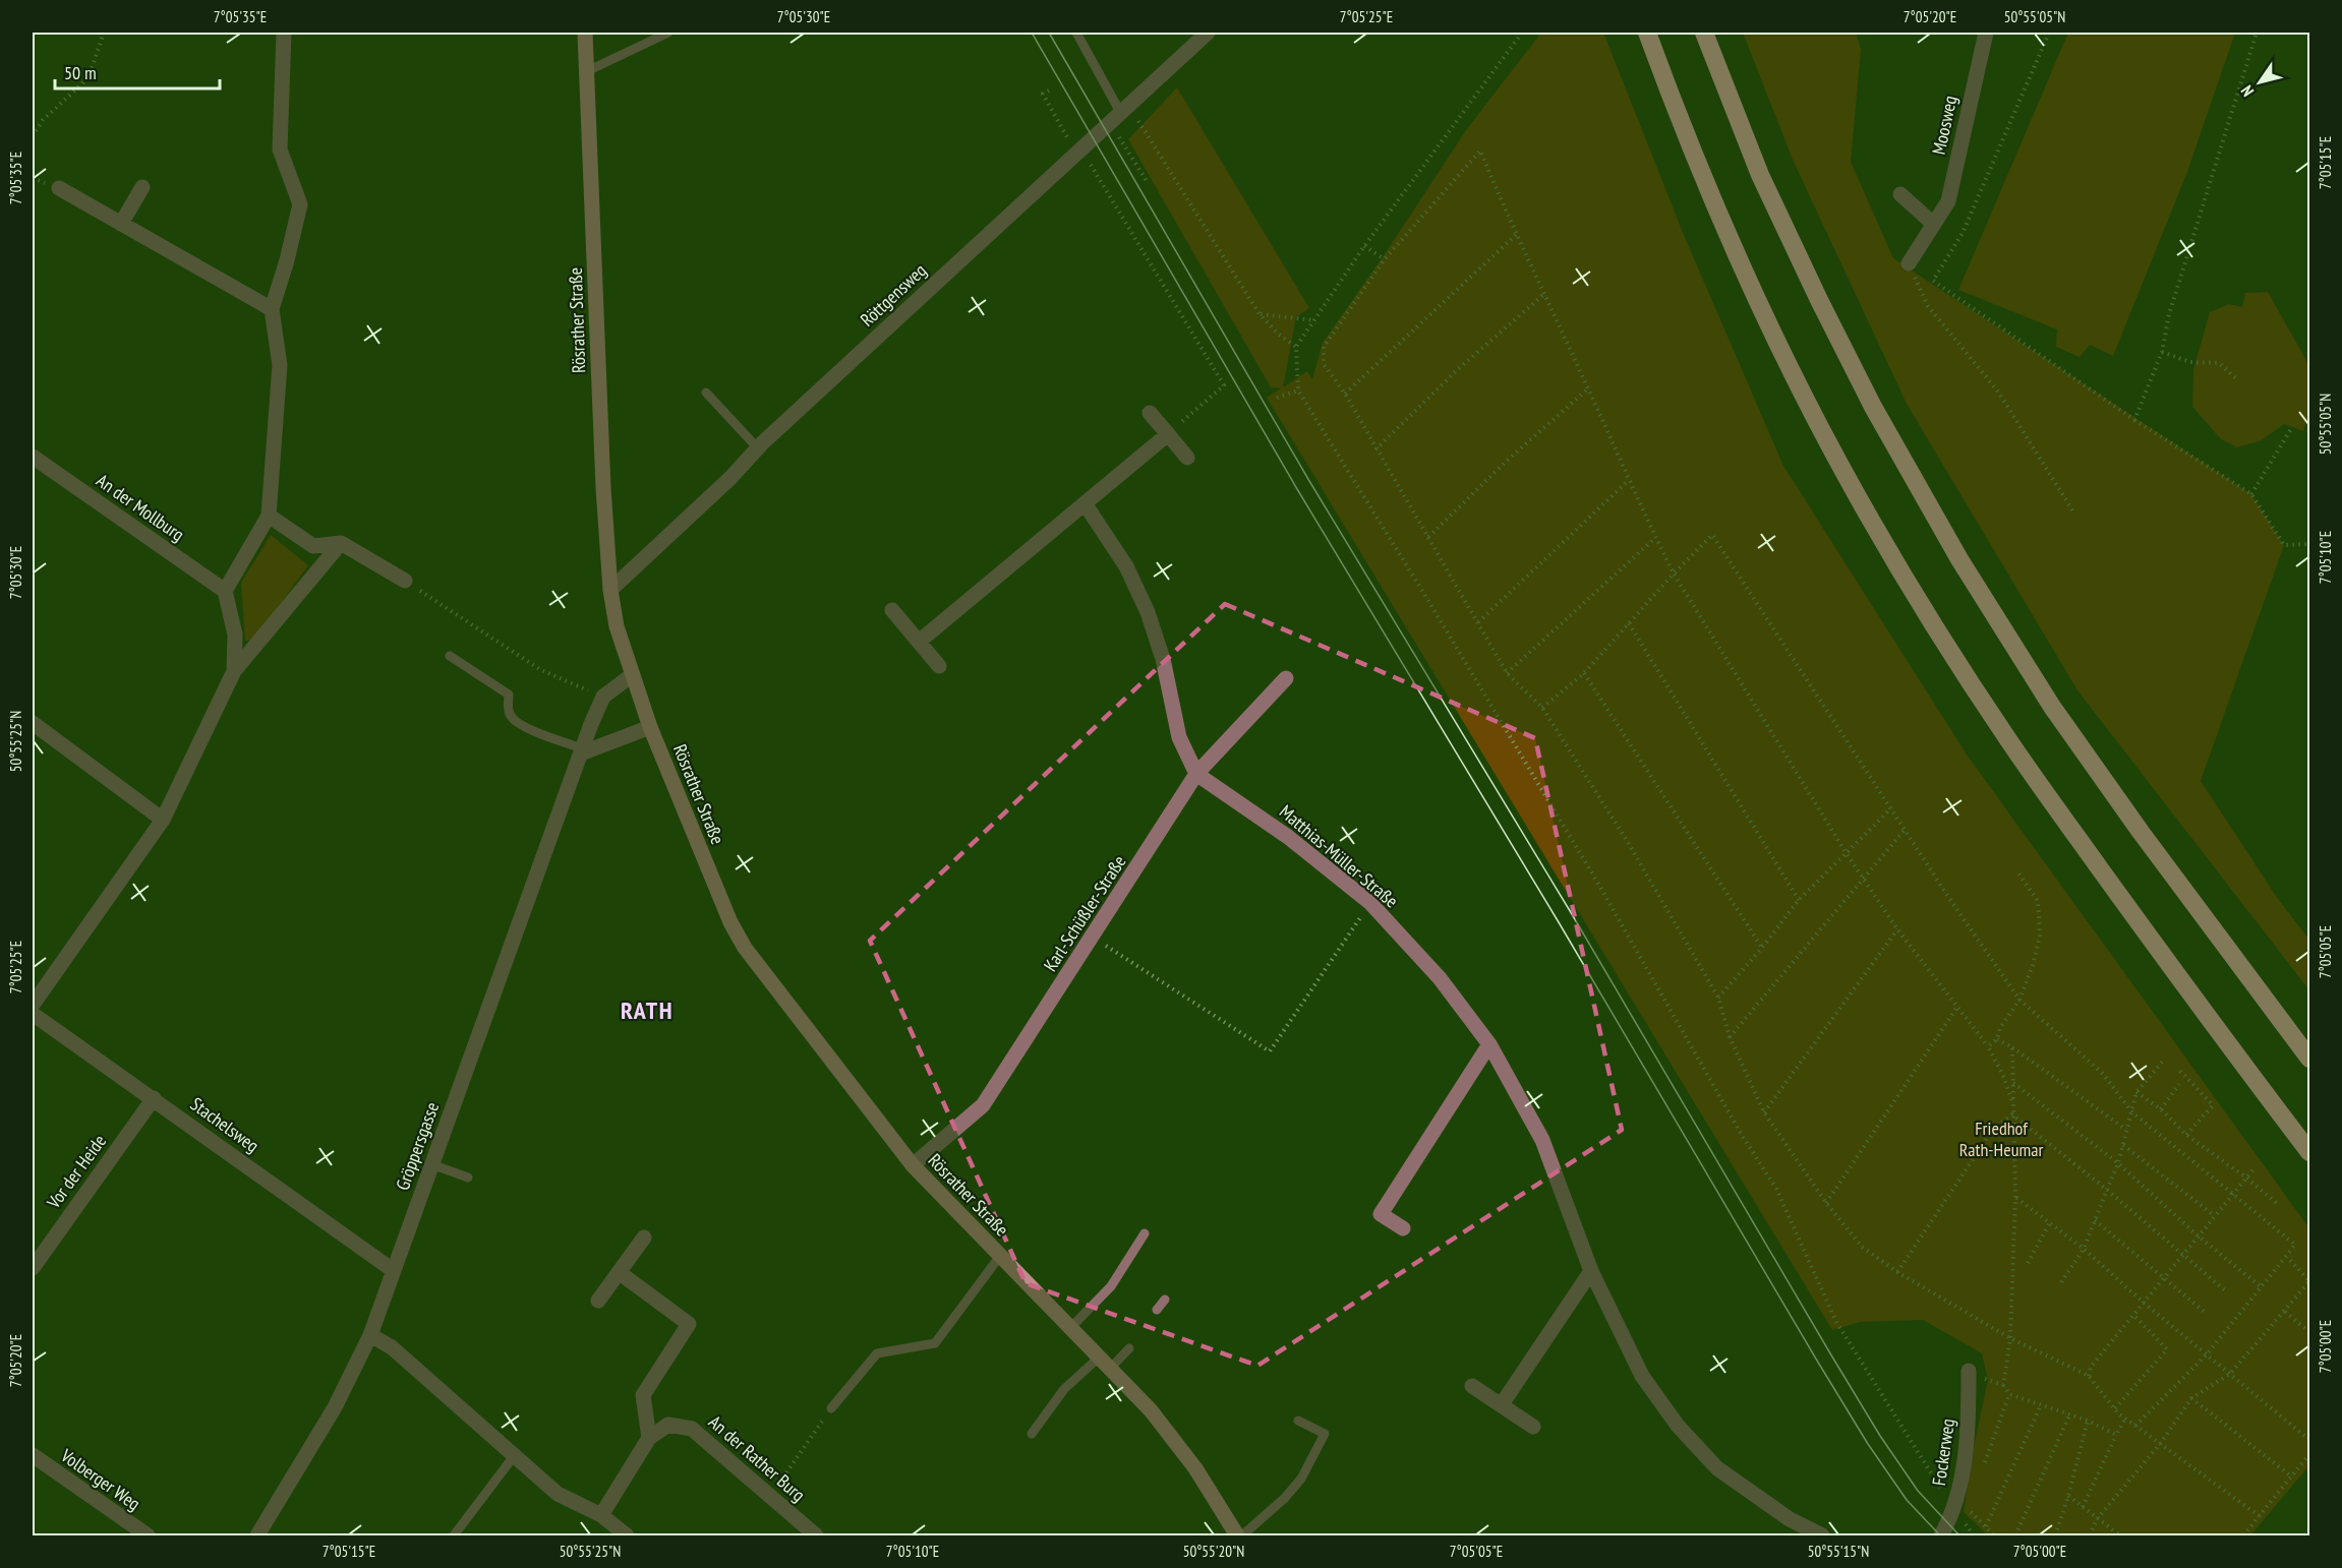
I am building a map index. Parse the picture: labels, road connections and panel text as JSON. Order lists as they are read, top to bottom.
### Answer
{
  "streets": {
    "main road": ["Rösrather Straße"],
    "street": [
      "Moosweg",
      "Röttgensweg",
      "An der Mollburg",
      "Matthias-Müller-Straße",
      "Karl-Schüßler-Straße",
      "Stachelsweg",
      "Gröppersgasse",
      "Vor der Heide",
      "Fockerweg",
      "An der Rather Burg",
      "Volberger Weg"
    ]
  },
  "crossings": [
    ["Röttgensweg", "Rösrather Straße"],
    ["Rösrather Straße", "Karl-Schüßler-Straße"],
    ["Matthias-Müller-Straße", "Karl-Schüßler-Straße"],
    ["Stachelsweg", "Gröppersgasse"],
    ["Stachelsweg", "Vor der Heide"]
  ],
  "districts": ["RATH"],
  "parks": ["Friedhof Rath-Heumar"],
  "scale_bar": "50 m",
  "north": "bottom left",
  "coordinates": [
    "7°05'35\"E",
    "7°05'30\"E",
    "7°05'25\"E",
    "7°05'20\"E",
    "50°55'05\"N",
    "7°05'15\"E",
    "7°05'10\"E",
    "50°55'25\"N",
    "7°05'05\"E",
    "7°05'00\"E",
    "50°55'20\"N",
    "50°55'15\"N"
  ]
}
